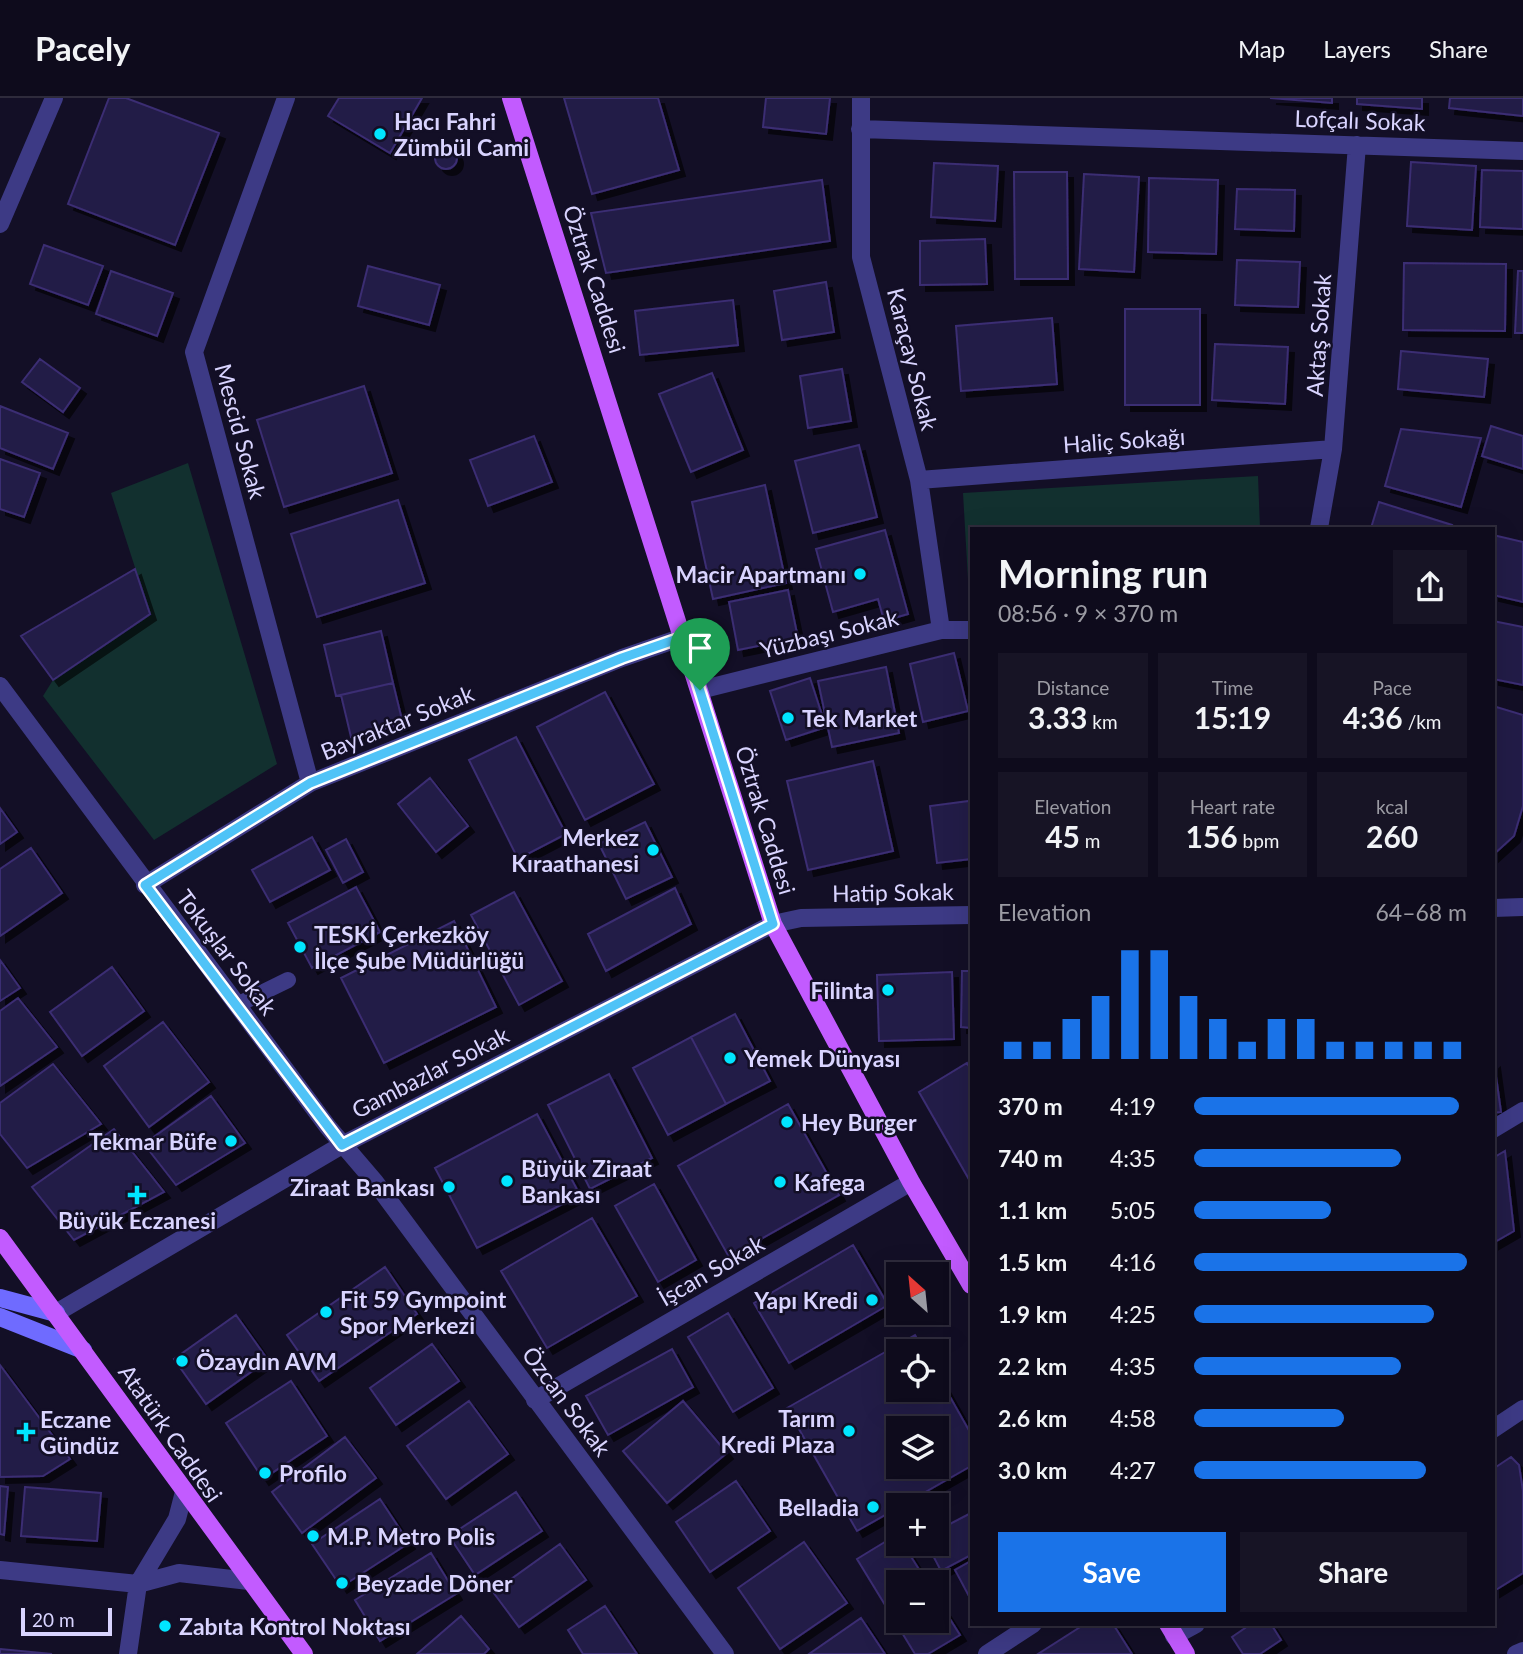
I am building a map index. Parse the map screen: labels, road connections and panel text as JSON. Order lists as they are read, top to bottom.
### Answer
{
  "streets": {
    "main road": ["Öztrak Caddesi", "Atatürk Caddesi"],
    "street": [
      "Lofçalı Sokak",
      "Aktaş Sokak",
      "Karaçay Sokak",
      "Mescid Sokak",
      "Haliç Sokağı",
      "Yüzbaşı Sokak",
      "Bayraktar Sokak",
      "Hatip Sokak",
      "Tokuşlar Sokak",
      "Gambazlar Sokak",
      "İşcan Sokak",
      "Özcan Sokak"
    ]
  },
  "crossings": [
    ["Lofçalı Sokak", "Aktaş Sokak"],
    ["Lofçalı Sokak", "Karaçay Sokak"],
    ["Öztrak Caddesi", "Yüzbaşı Sokak"],
    ["Öztrak Caddesi", "Bayraktar Sokak"],
    ["Öztrak Caddesi", "Hatip Sokak"],
    ["Öztrak Caddesi", "İşcan Sokak"],
    ["Aktaş Sokak", "Haliç Sokağı"],
    ["Karaçay Sokak", "Haliç Sokağı"],
    ["Karaçay Sokak", "Yüzbaşı Sokak"],
    ["Mescid Sokak", "Bayraktar Sokak"],
    ["Bayraktar Sokak", "Tokuşlar Sokak"],
    ["Hatip Sokak", "Gambazlar Sokak"],
    ["Tokuşlar Sokak", "Gambazlar Sokak"],
    ["Tokuşlar Sokak", "Özcan Sokak"],
    ["Gambazlar Sokak", "Özcan Sokak"],
    ["Gambazlar Sokak", "Atatürk Caddesi"],
    ["İşcan Sokak", "Özcan Sokak"]
  ],
  "places": {
    "other": [
      "Hacı Fahri Zümbül Cami",
      "Macir Apartmanı",
      "Tek Market",
      "Merkez Kıraathanesi",
      "TESKİ Çerkezköy İlçe Şube Müdürlüğü",
      "Filinta",
      "Yemek Dünyası",
      "Hey Burger",
      "Tekmar Büfe",
      "Büyük Ziraat Bankası",
      "Kafega",
      "Ziraat Bankası",
      "Yapı Kredi",
      "Fit 59 Gympoint Spor Merkezi",
      "Özaydın AVM",
      "Tarım Kredi Plaza",
      "Profilo",
      "Belladia",
      "M.P. Metro Polis",
      "Beyzade Döner",
      "Zabıta Kontrol Noktası"
    ],
    "health": ["Büyük Eczanesi", "Eczane Gündüz"]
  },
  "scale_bar": "20 m",
  "north": "top left",
  "page": {
    "header": "Pacely",
    "nav": ["Map", "Layers", "Share"],
    "heading": ["Morning run", "08:56 · 9 × 370 m"],
    "stats": [
      ["Distance", "3.33 km"],
      ["Time", "15:19"],
      ["Pace", "4:36 /km"],
      ["Elevation", "45 m"],
      ["Heart rate", "156 bpm"],
      ["kcal", "260"]
    ],
    "chart": ["Elevation", "64–68 m"],
    "list": [
      {
        "name": "370 m",
        "note": "4:19"
      },
      {
        "name": "740 m",
        "note": "4:35"
      },
      {
        "name": "1.1 km",
        "note": "5:05"
      },
      {
        "name": "1.5 km",
        "note": "4:16"
      },
      {
        "name": "1.9 km",
        "note": "4:25"
      },
      {
        "name": "2.2 km",
        "note": "4:35"
      },
      {
        "name": "2.6 km",
        "note": "4:58"
      },
      {
        "name": "3.0 km",
        "note": "4:27"
      }
    ],
    "map_buttons": ["+", "−"],
    "buttons": ["Save", "Share"],
    "scale": "20 m"
  }
}
